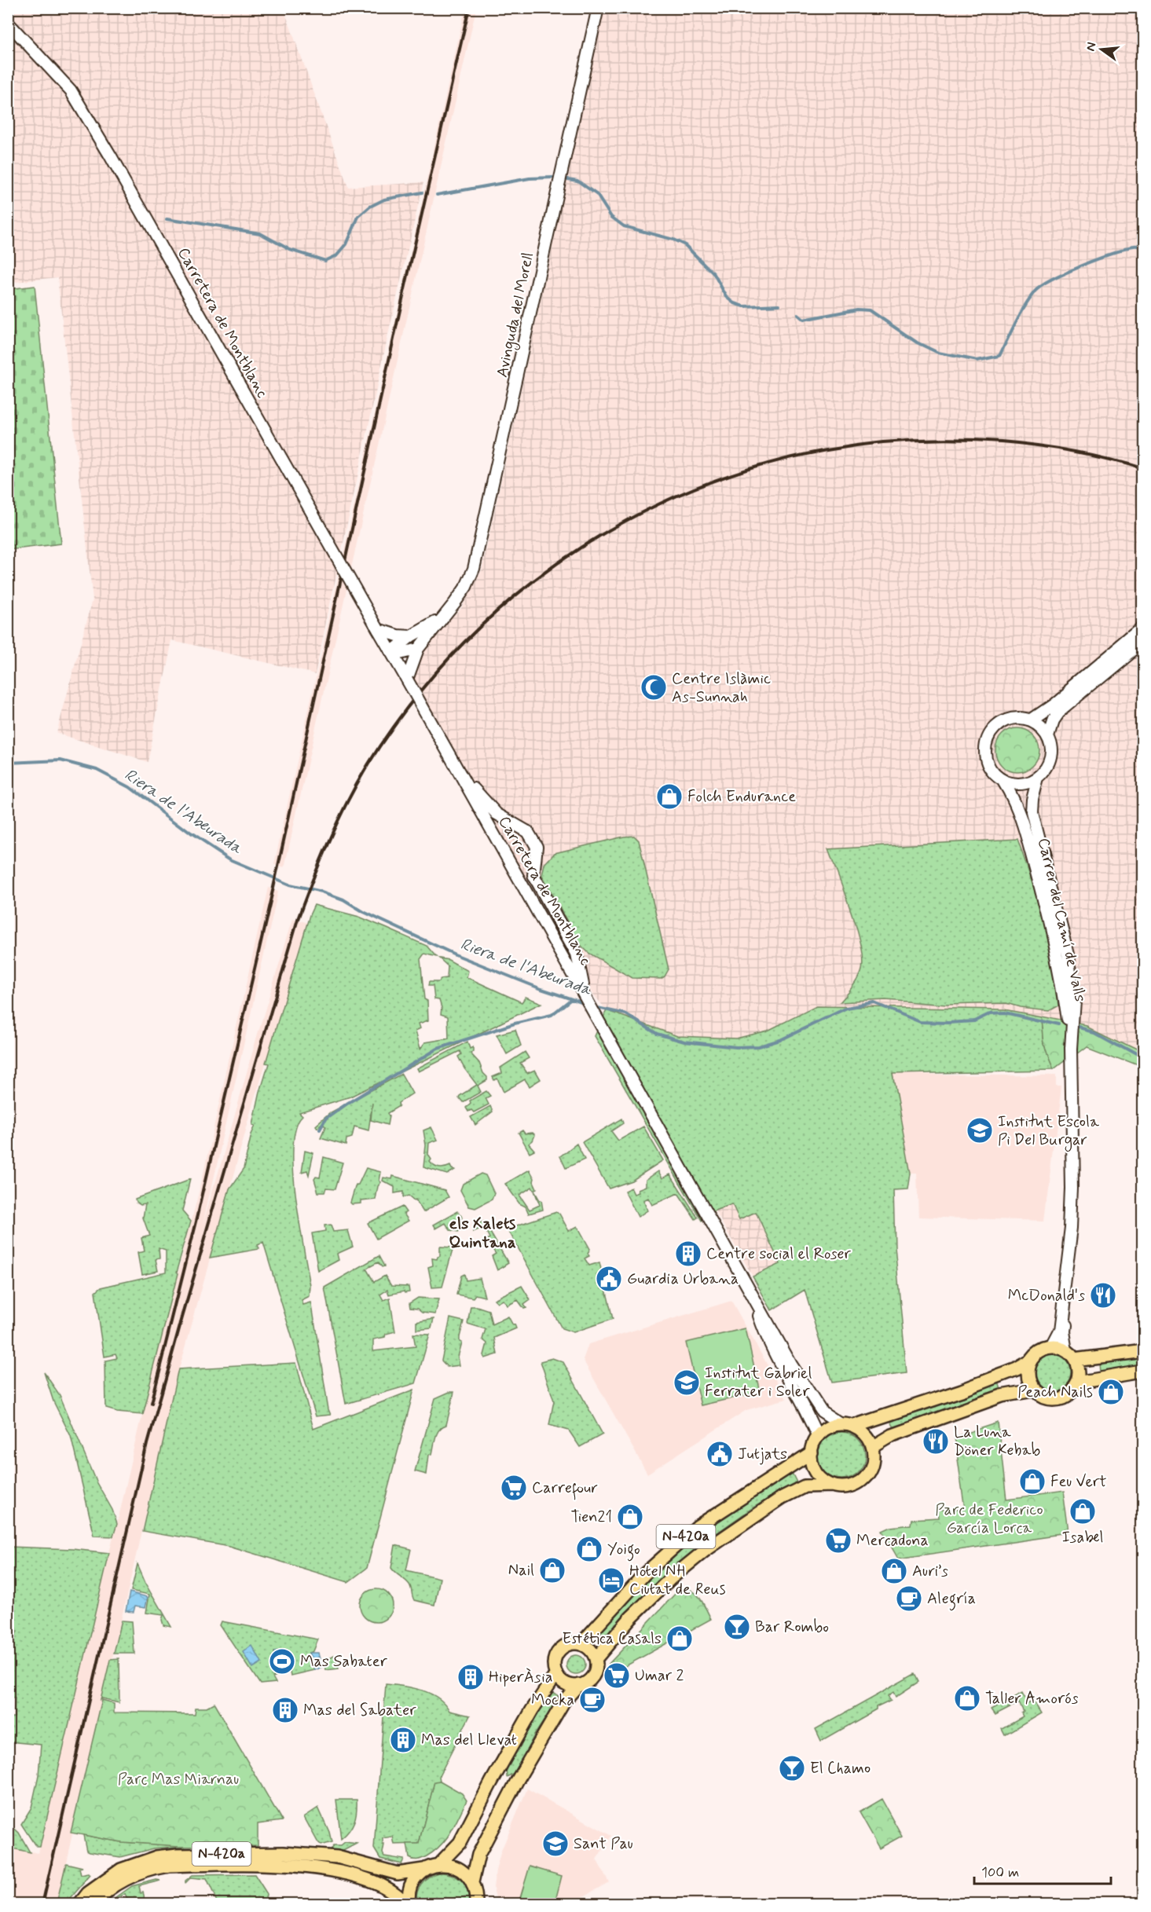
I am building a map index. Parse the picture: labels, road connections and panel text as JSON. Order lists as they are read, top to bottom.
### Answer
{
  "streets": {
    "main road": ["N-420a"],
    "street": ["Avinguda del Morell", "Carretera de Montblanc", "Carrer del Camí de Valls"]
  },
  "crossings": [
    ["Avinguda del Morell", "Carretera de Montblanc"]
  ],
  "districts": ["els Xalets Quintana"],
  "water": ["Riera de l'Abeurada"],
  "parks": ["Parc de Federico García Lorca", "Parc Mas Miarnau"],
  "places": {
    "mosque": ["Centre Islàmic As-Sunnah"],
    "shop": [
      "Folch Endurance",
      "Peach Nails",
      "Feu Vert",
      "Isabel",
      "Tien21",
      "Yoigo",
      "Nail",
      "Auri’s",
      "Estética Casals",
      "Taller Amorós"
    ],
    "school or university": ["Institut Escola Pi Del Burgar", "Institut Gabriel Ferrater i Soler", "Sant Pau"],
    "building": [
      "Centre social el Roser",
      "HiperÀsia",
      "Mas del Sabater",
      "Mas del Llevat"
    ],
    "public building": ["Guardia Urbana", "Jutjats"],
    "restaurant": ["McDonald's", "La Luna Döner Kebab"],
    "supermarket": ["Carrefour", "Mercadona", "Umar 2"],
    "hotel": ["Hotel NH Ciutat de Reus"],
    "cafe": ["Alegría", "Mocka"],
    "bar": ["Bar Rombo", "El Chamo"],
    "sports": ["Mas Sabater"]
  },
  "scale_bar": "100 m",
  "north": "left"
}
